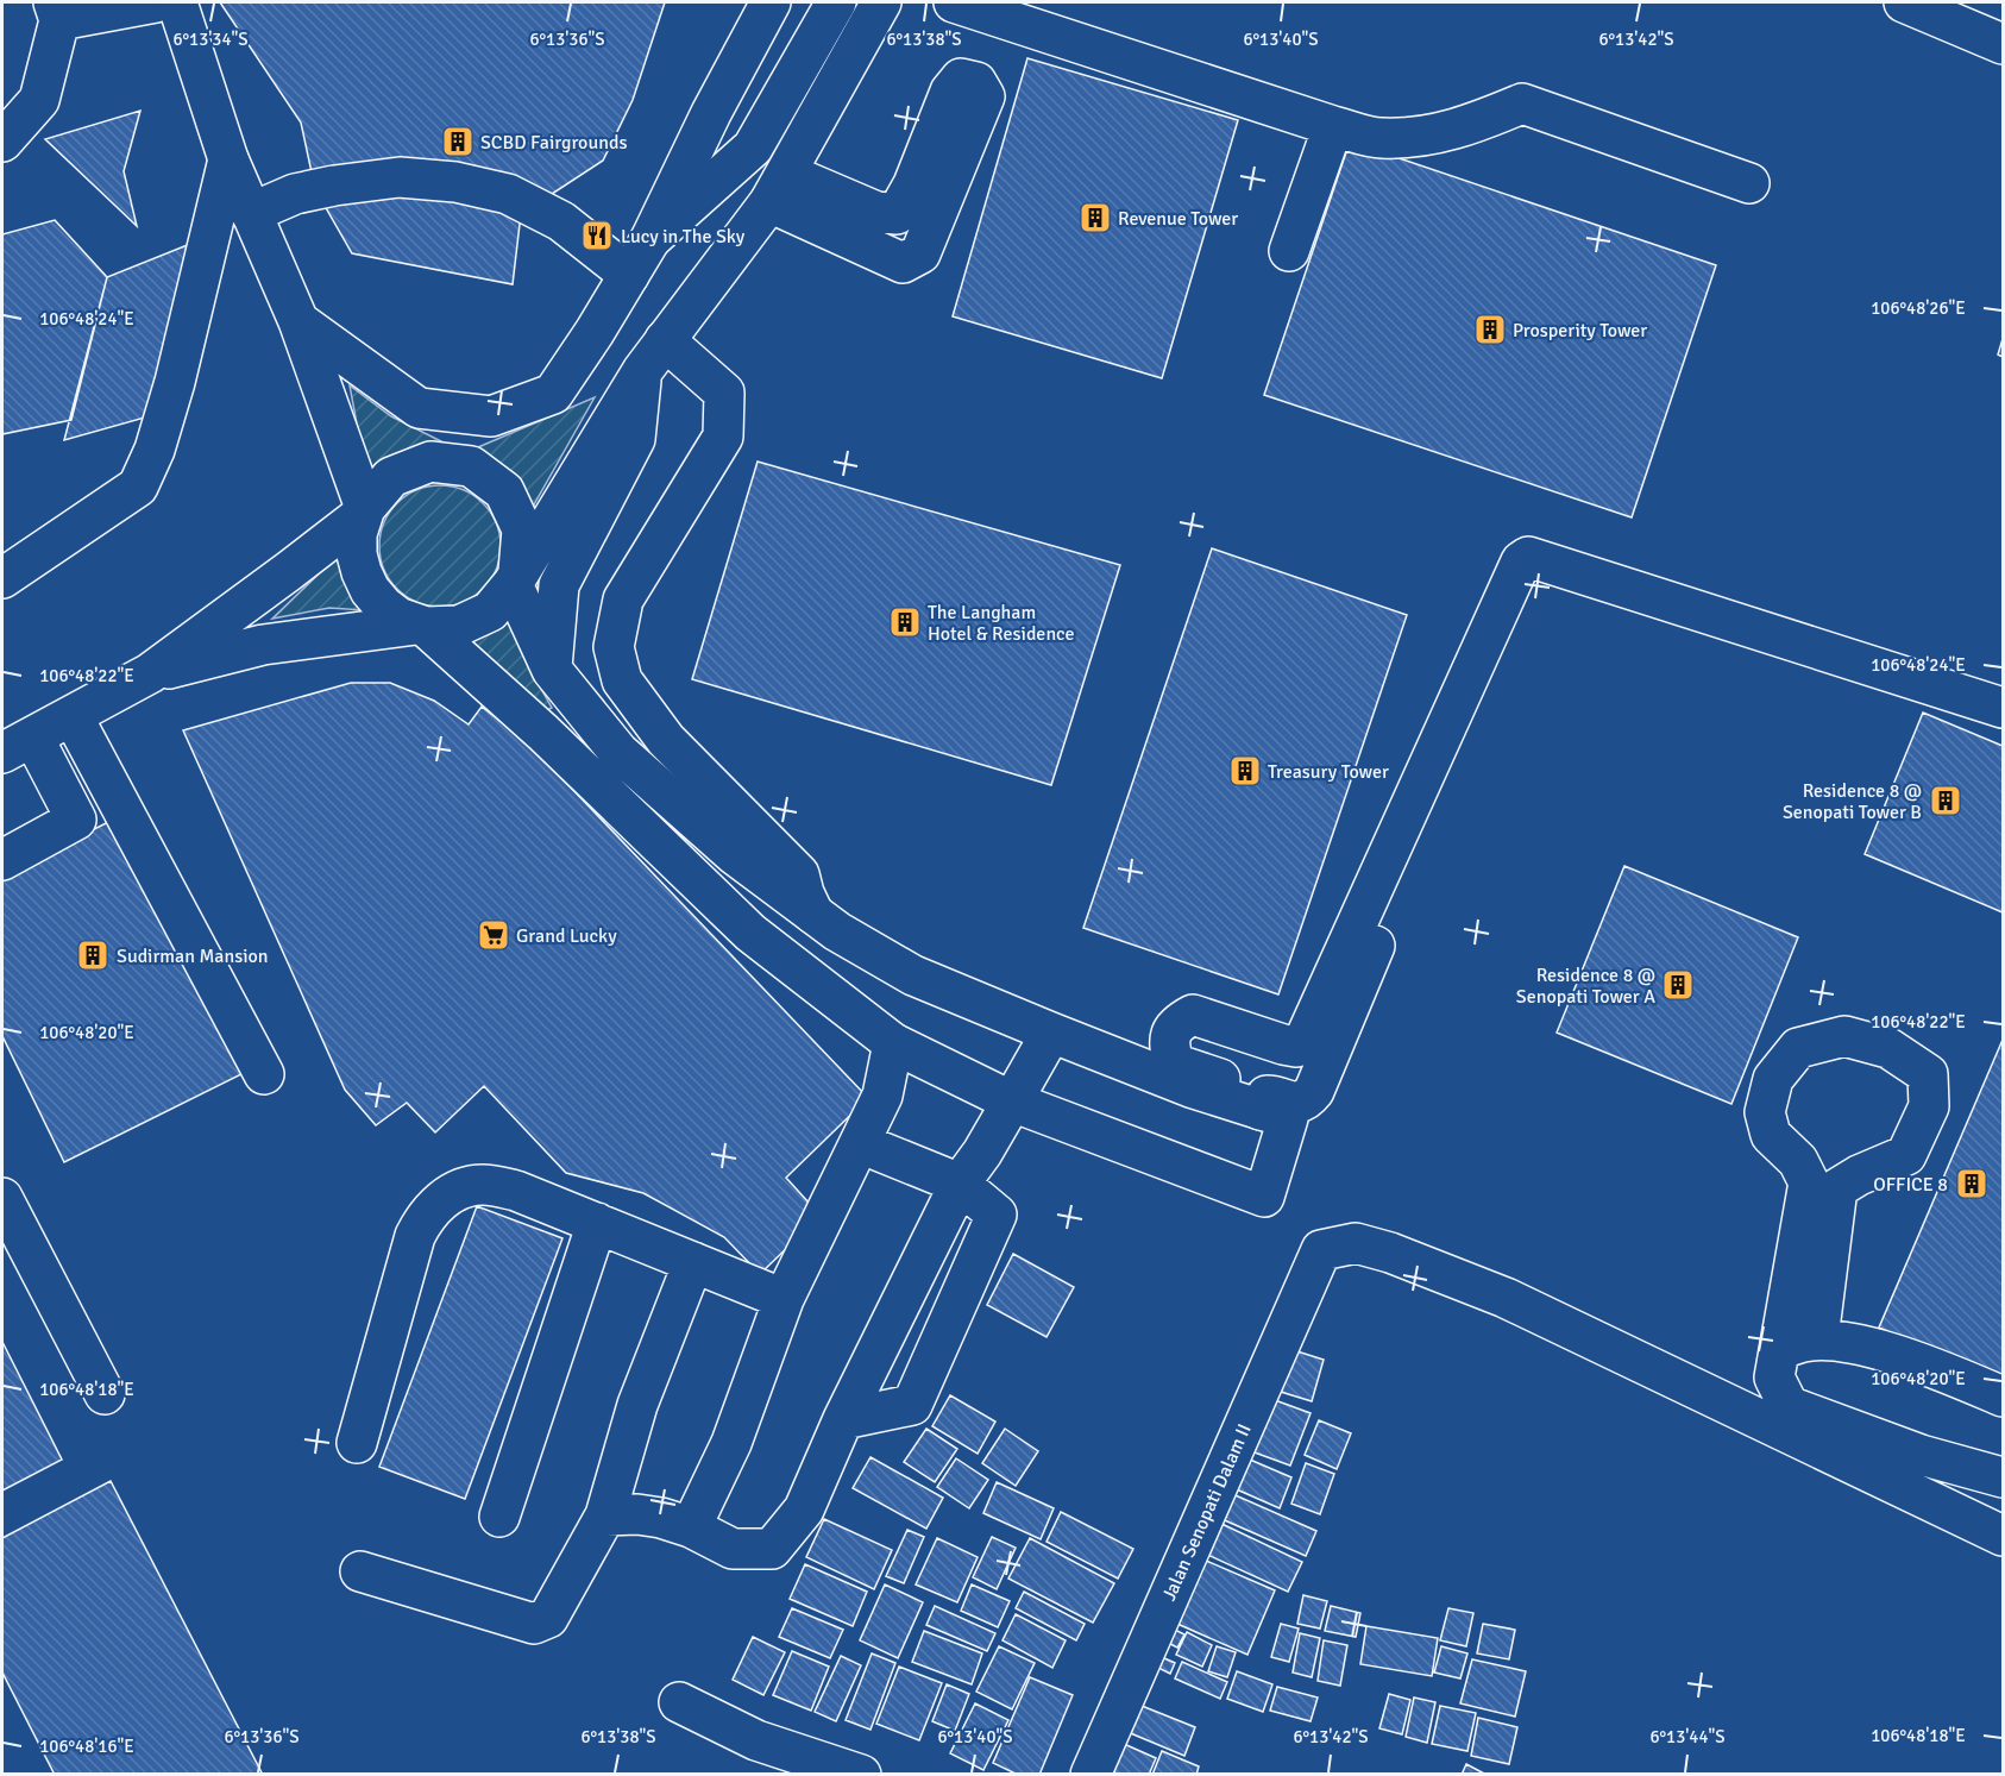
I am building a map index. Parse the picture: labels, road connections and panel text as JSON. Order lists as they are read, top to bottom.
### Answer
{
  "streets": {
    "main road": ["Jalan Senopati Dalam II"]
  },
  "places": {
    "building": [
      "SCBD Fairgrounds",
      "Revenue Tower",
      "Prosperity Tower",
      "The Langham Hotel & Residence",
      "Treasury Tower",
      "Residence 8 @ Senopati Tower B",
      "Sudirman Mansion",
      "Residence 8 @ Senopati Tower A",
      "OFFICE 8"
    ],
    "restaurant": ["Lucy in The Sky"],
    "supermarket": ["Grand Lucky"]
  },
  "coordinates": [
    "6°13'34\"S",
    "6°13'36\"S",
    "6°13'38\"S",
    "6°13'40\"S",
    "6°13'42\"S",
    "106°48'26\"E",
    "106°48'24\"E",
    "106°48'22\"E",
    "106°48'20\"E",
    "106°48'18\"E",
    "6°13'44\"S",
    "106°48'16\"E"
  ]
}
